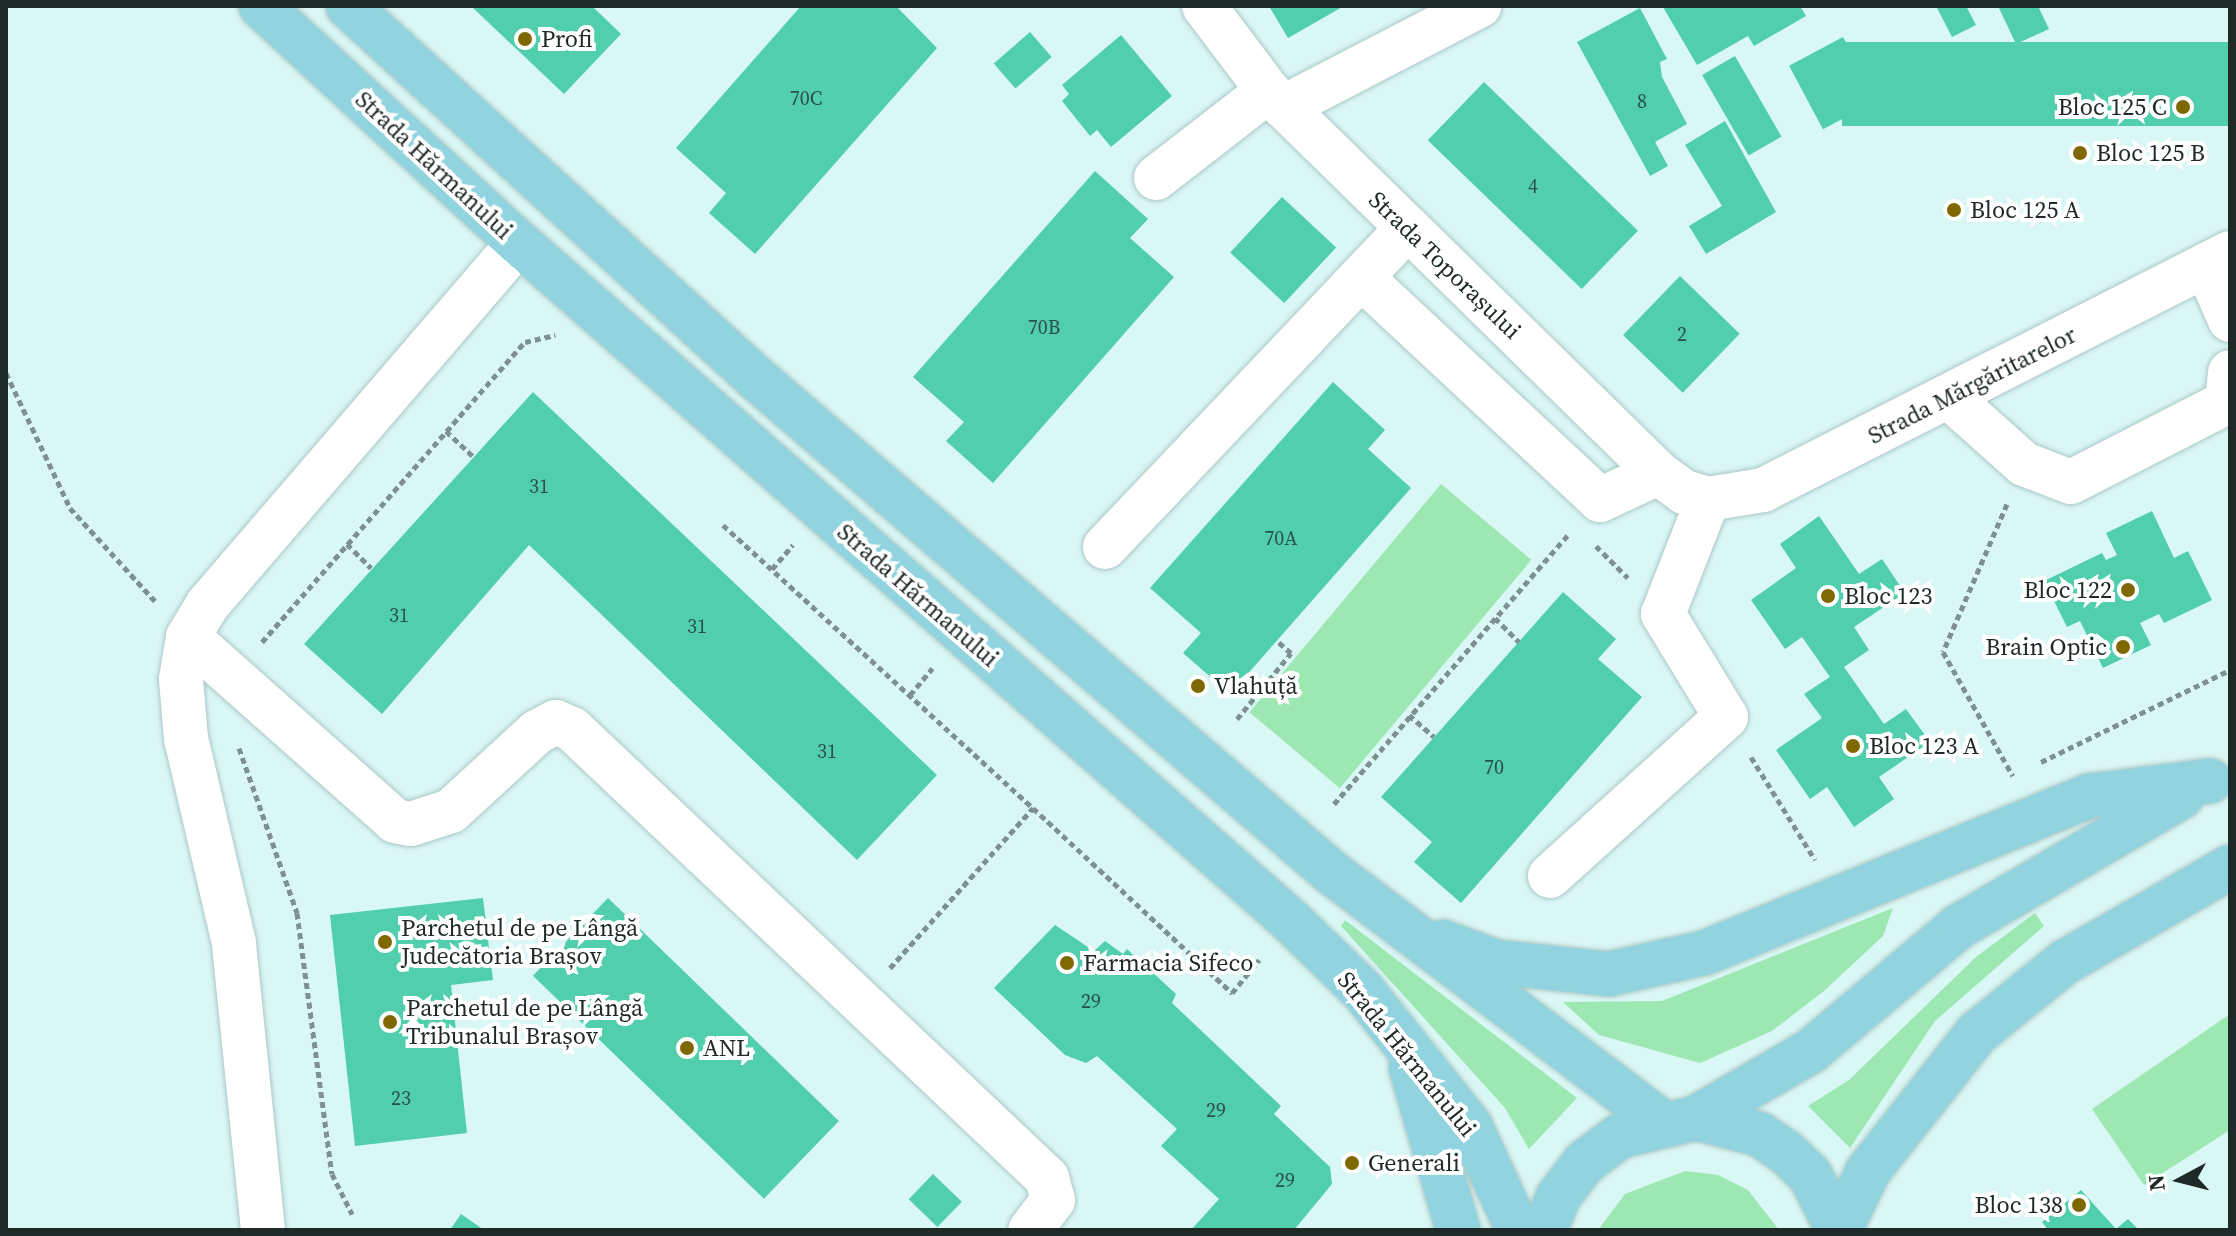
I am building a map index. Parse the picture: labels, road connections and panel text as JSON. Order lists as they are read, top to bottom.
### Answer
{
  "streets": {
    "main road": ["Strada Hărmanului"],
    "street": ["Strada Toporașului", "Strada Mărgăritarelor"]
  },
  "crossings": [
    ["Strada Toporașului", "Strada Mărgăritarelor"]
  ],
  "places": [
    "Profi",
    "Bloc 125 C",
    "Bloc 125 B",
    "Bloc 125 A",
    "Bloc 122",
    "Bloc 123",
    "Brain Optic",
    "Vlahuță",
    "Bloc 123 A",
    "Parchetul de pe Lângă Judecătoria Brașov",
    "Farmacia Sifeco",
    "Parchetul de pe Lângă Tribunalul Brașov",
    "ANL",
    "Generali",
    "Bloc 138"
  ],
  "house_numbers": [
    "70C",
    "8",
    "4",
    "70B",
    "2",
    "31",
    "70A",
    "31",
    "31",
    "31",
    "70",
    "29",
    "23",
    "29",
    "29"
  ],
  "north": "left"
}
